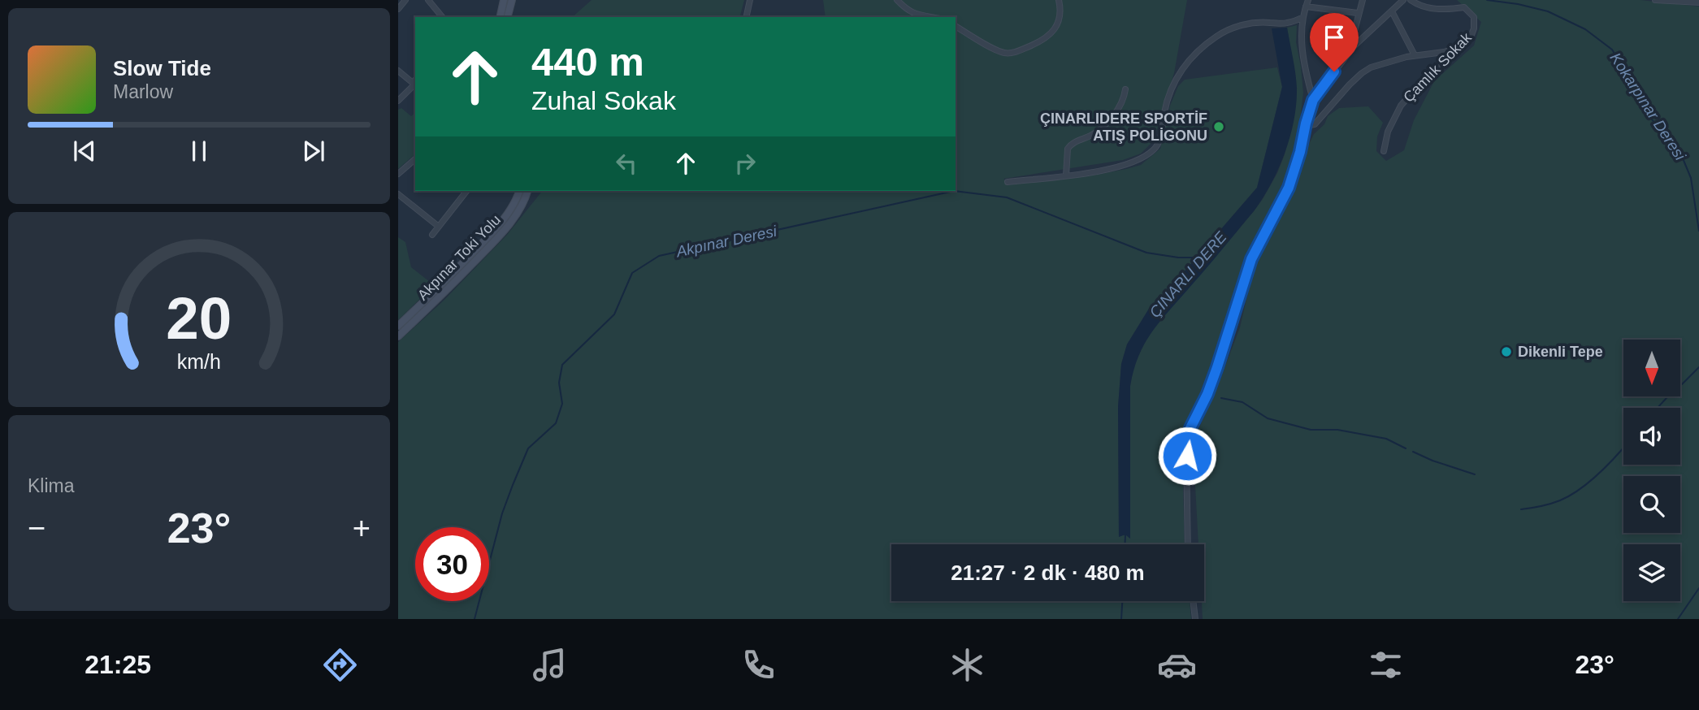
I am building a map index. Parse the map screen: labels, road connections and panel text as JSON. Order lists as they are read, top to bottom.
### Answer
{
  "streets": {
    "main road": ["Akpınar Toki Yolu"],
    "street": ["Çamlık Sokak"]
  },
  "water": ["Kokarpınar Deresi", "Akpınar Deresi", "ÇINARLI DERE"],
  "places": ["ÇINARLIDERE SPORTİF ATIŞ POLİGONU", "Dikenli Tepe"],
  "north": "bottom",
  "page": {
    "turn": ["440 m", "Zuhal Sokak"],
    "song": ["Slow Tide", "Marlow"],
    "tile": "Klima",
    "heat": ["−", "23°", "+"],
    "limit": "30",
    "trip": "21:27 · 2 dk · 480 m",
    "tabs": ["21:25", "23°"],
    "gauge": ["20", "km/h"]
  }
}
